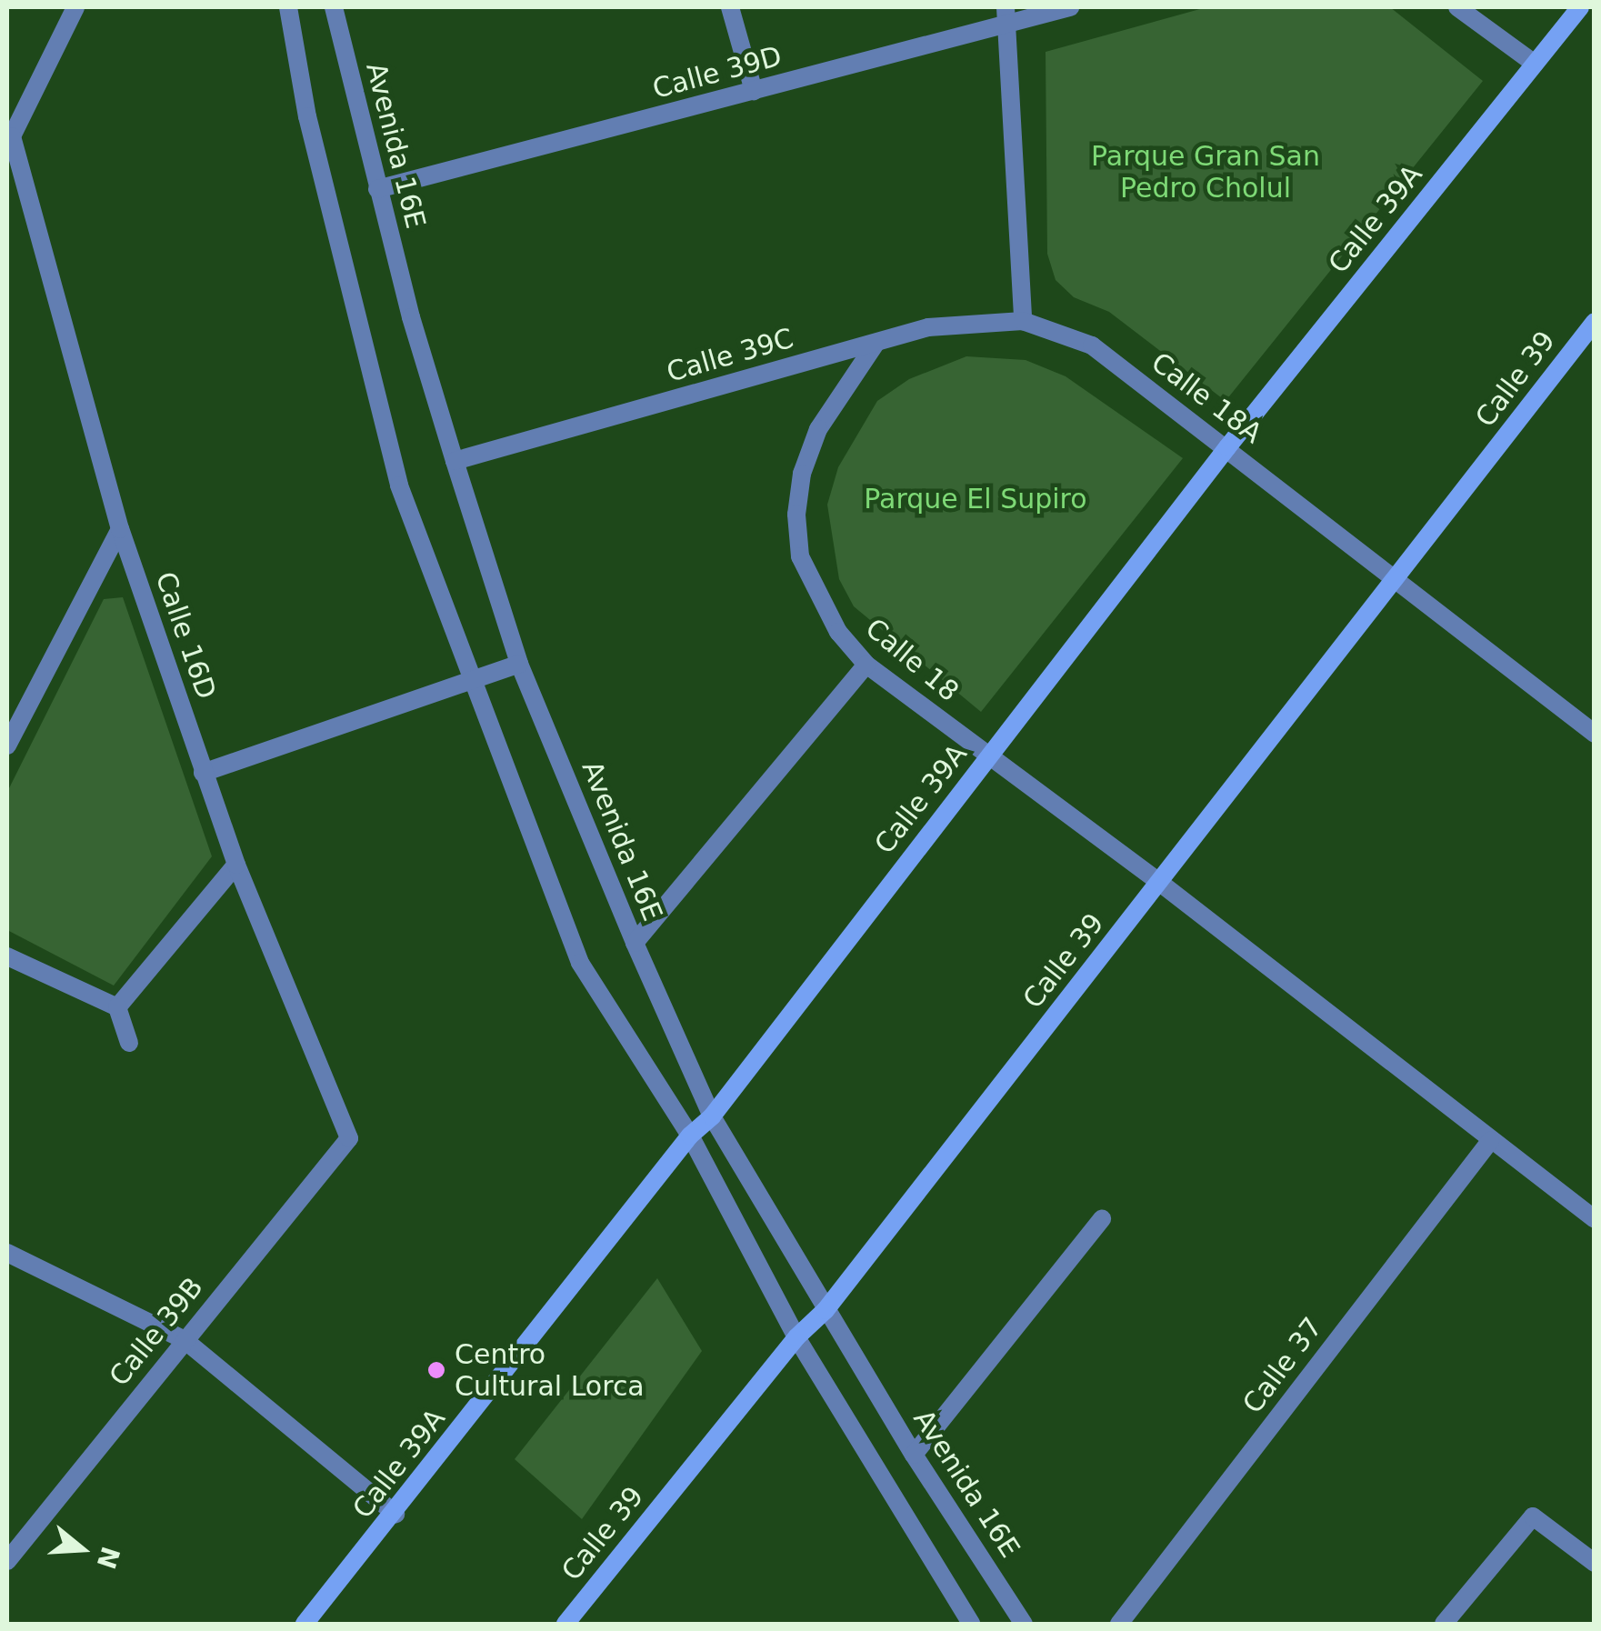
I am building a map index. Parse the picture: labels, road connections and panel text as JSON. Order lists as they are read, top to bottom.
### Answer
{
  "streets": {
    "main road": ["Calle 39A", "Calle 39"],
    "street": [
      "Calle 39D",
      "Avenida 16E",
      "Calle 39C",
      "Calle 18A",
      "Calle 16D",
      "Calle 18",
      "Calle 39B",
      "Calle 37"
    ]
  },
  "crossings": [
    ["Calle 39D", "Avenida 16E"],
    ["Avenida 16E", "Calle 39A"],
    ["Avenida 16E", "Calle 39C"],
    ["Avenida 16E", "Calle 39"],
    ["Calle 39A", "Calle 18A"],
    ["Calle 39A", "Calle 18"],
    ["Calle 39C", "Calle 18A"],
    ["Calle 39C", "Calle 18"],
    ["Calle 39", "Calle 18A"],
    ["Calle 39", "Calle 18"],
    ["Calle 16D", "Calle 39B"],
    ["Calle 18", "Calle 37"]
  ],
  "parks": ["Parque Gran San Pedro Cholul", "Parque El Supiro"],
  "places": ["Centro Cultural Lorca"],
  "north": "right"
}
